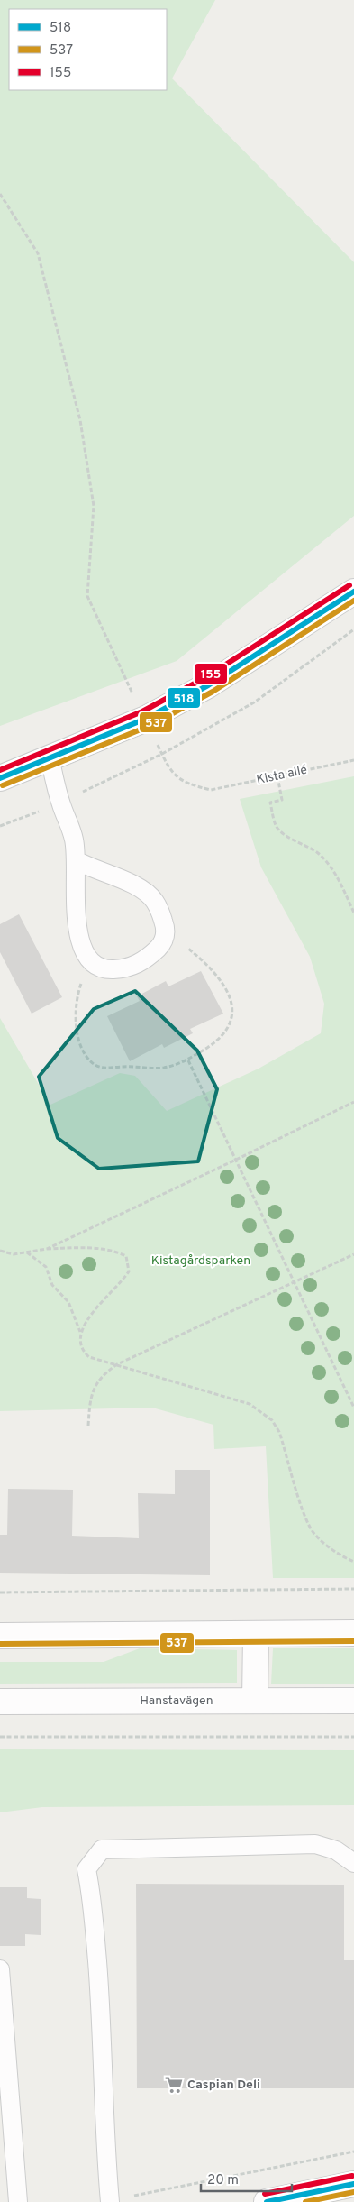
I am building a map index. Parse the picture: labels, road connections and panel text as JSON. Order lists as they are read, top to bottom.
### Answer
{
  "streets": {
    "main road": ["Hanstavägen"],
    "path": ["Kista allé"]
  },
  "parks": ["Kistagårdsparken"],
  "places": {
    "supermarket": ["Caspian Deli"]
  },
  "lines": ["transit line 155", "transit line 518", "transit line 537"],
  "legend": ["518", "537", "155"],
  "scale_bar": "20 m"
}
